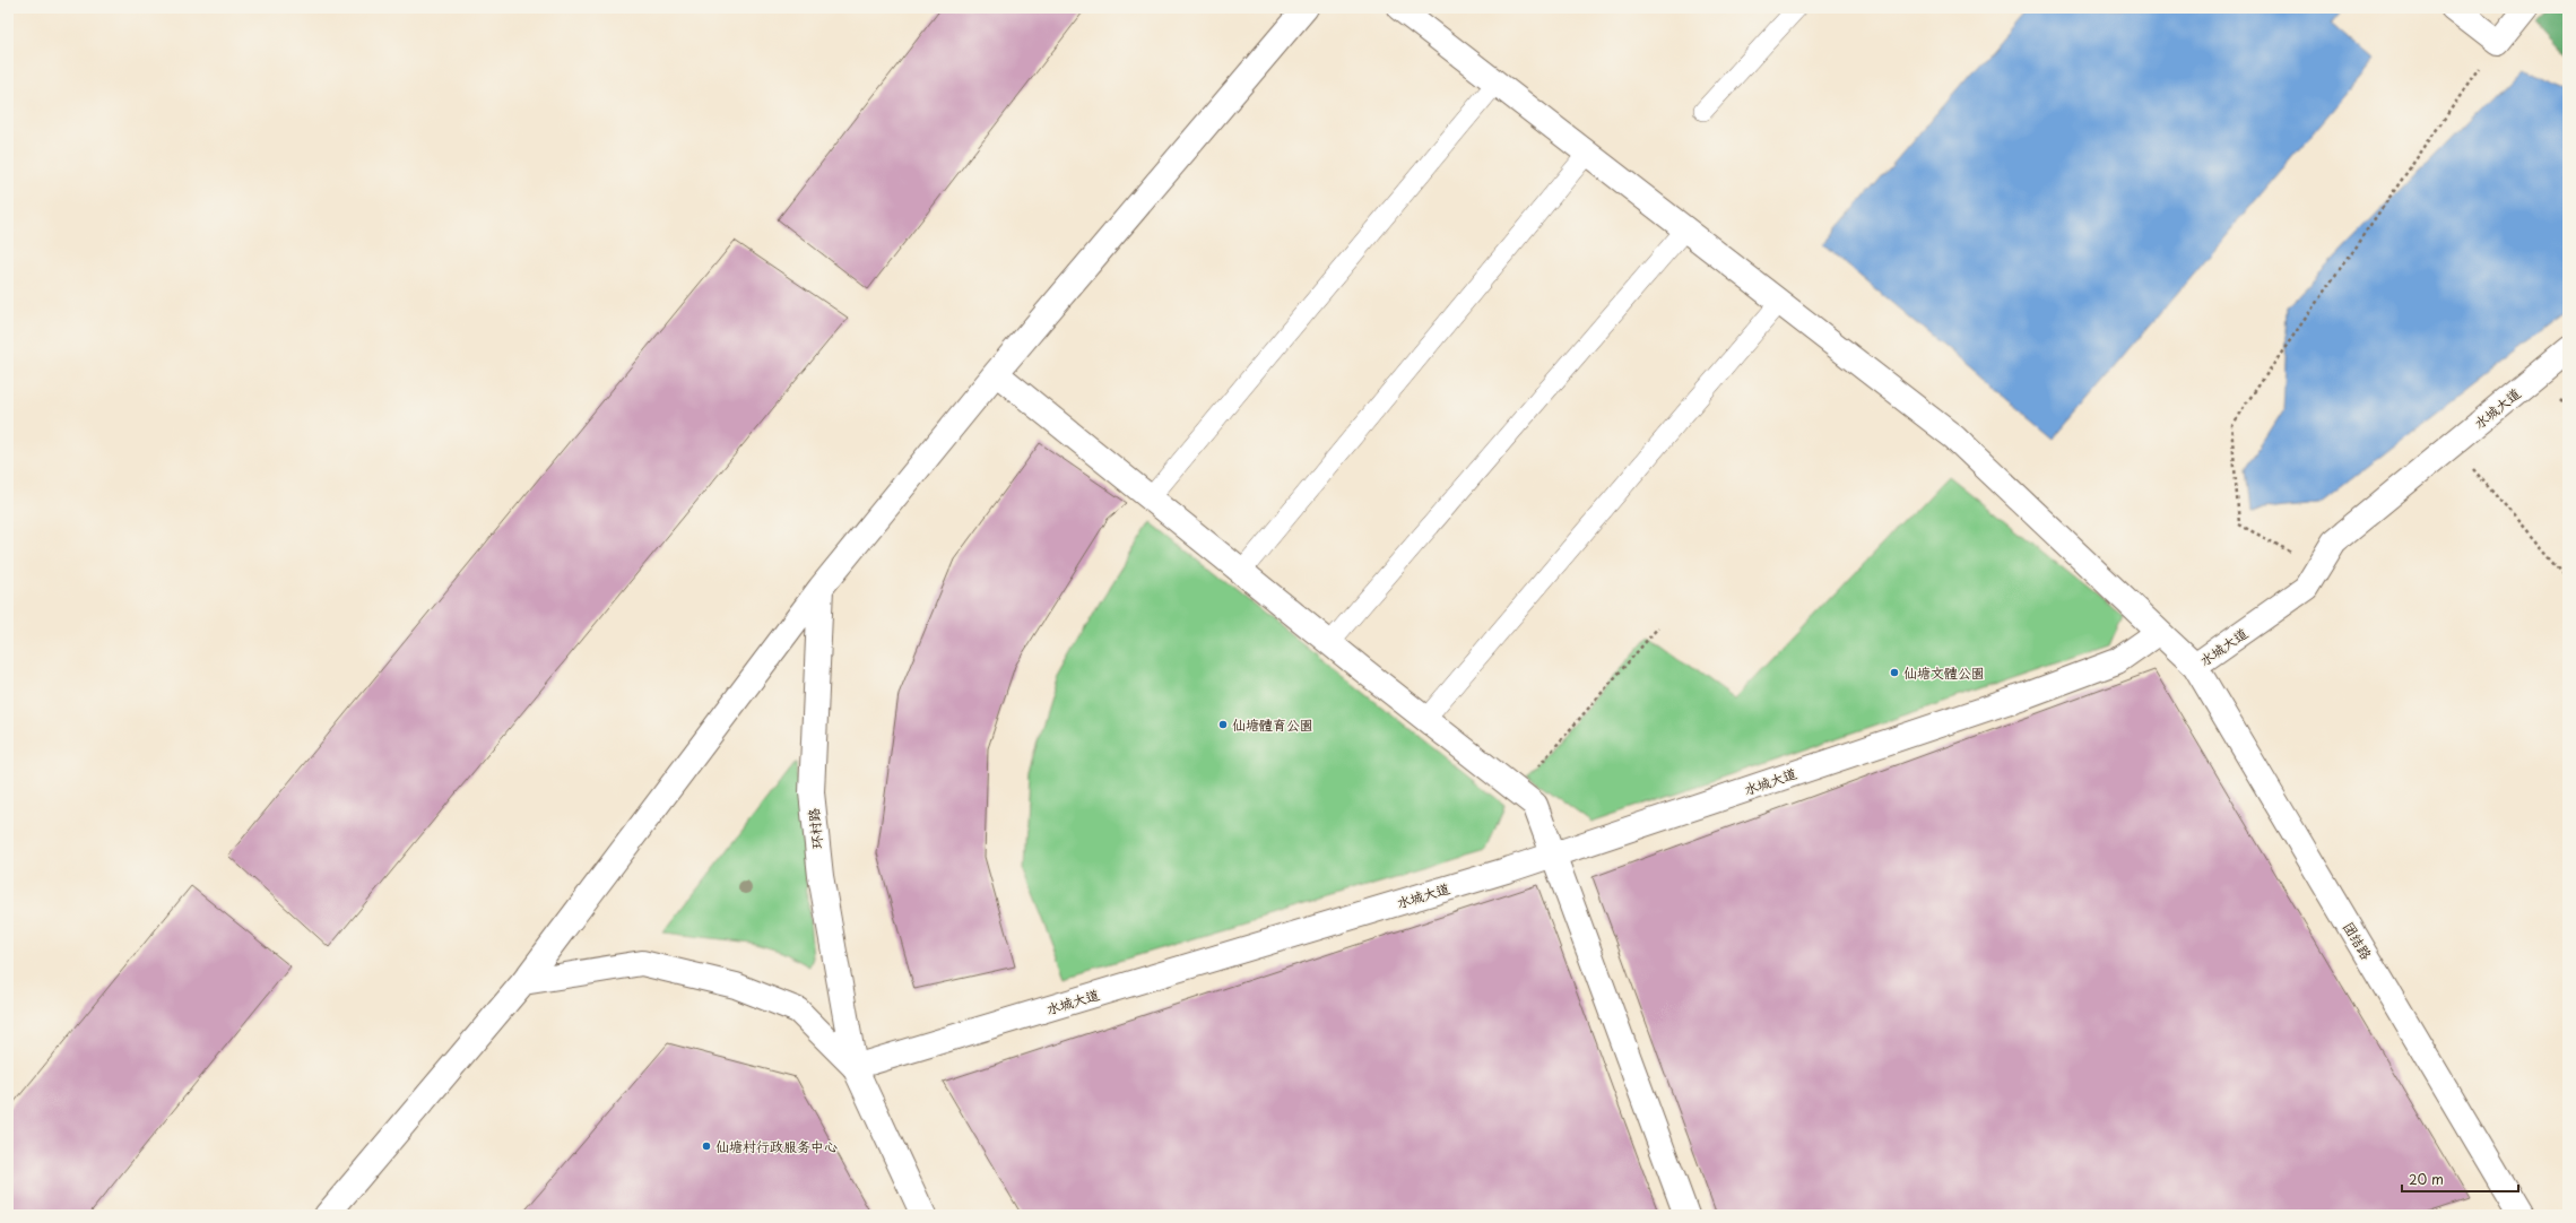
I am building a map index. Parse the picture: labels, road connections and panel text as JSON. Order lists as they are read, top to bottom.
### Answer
{
  "streets": {
    "street": ["水城大道", "环村路", "团结路"]
  },
  "crossings": [
    ["水城大道", "环村路"],
    ["水城大道", "团结路"]
  ],
  "places": ["仙塘文體公園", "仙塘體育公園", "仙塘村行政服务中心"],
  "scale_bar": "20 m"
}
